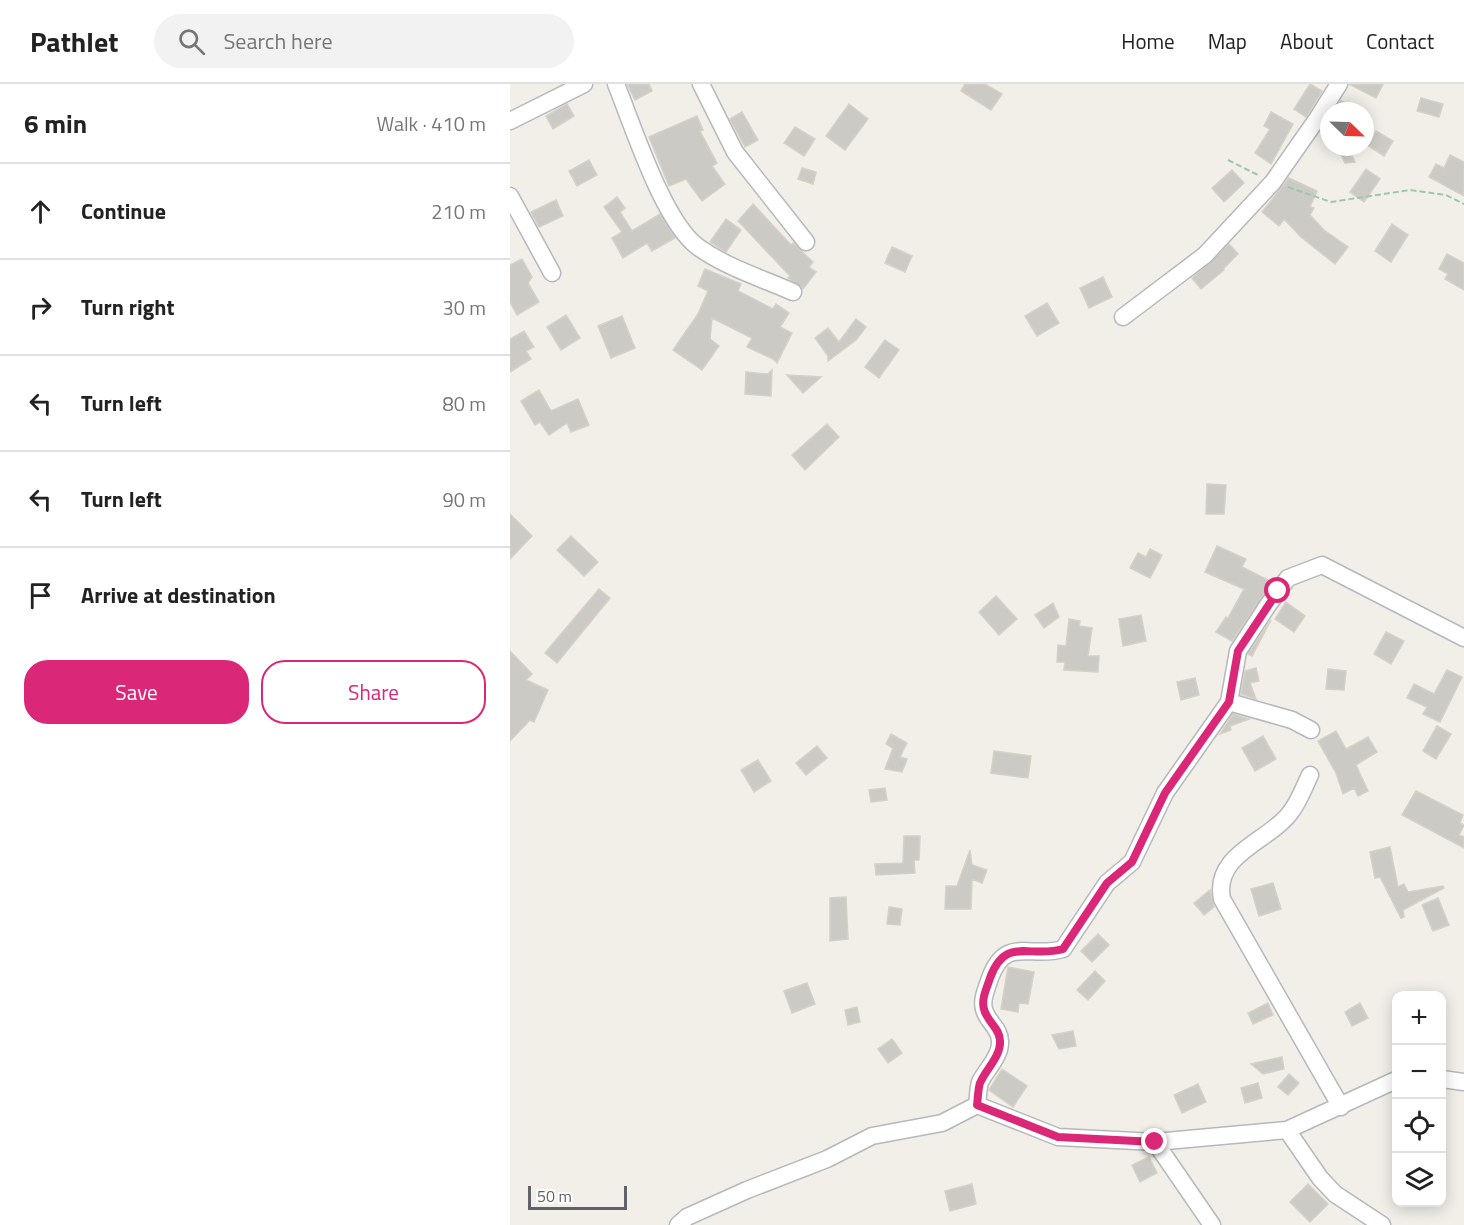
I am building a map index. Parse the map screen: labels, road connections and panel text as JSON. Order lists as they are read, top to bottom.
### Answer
{
  "scale_bar": "50 m",
  "north": "bottom right",
  "page": {
    "header": "Pathlet",
    "search": "Search here",
    "nav": [
      "Home",
      "Map",
      "About",
      "Contact"
    ],
    "heading": ["6 min", "Walk · 410 m"],
    "list": [
      ["Continue", "210 m"],
      ["Turn right", "30 m"],
      ["Turn left", "80 m"],
      ["Turn left", "90 m"],
      "Arrive at destination"
    ],
    "buttons": ["Save", "Share"],
    "map_buttons": ["+", "−"],
    "scale": "50 m"
  }
}
